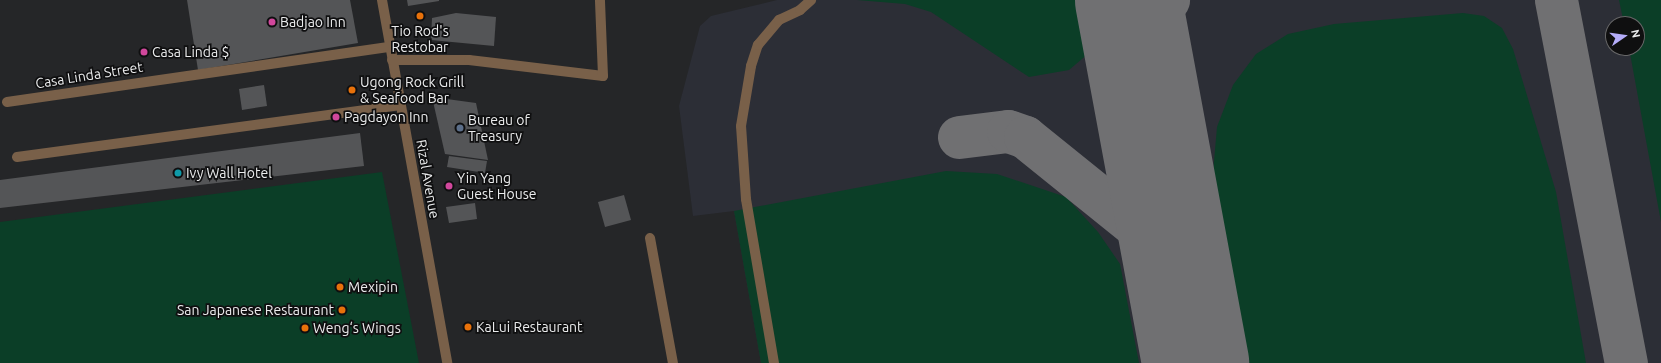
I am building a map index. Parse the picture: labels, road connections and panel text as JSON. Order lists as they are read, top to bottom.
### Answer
{
  "streets": {
    "street": ["Casa Linda Street", "Rizal Avenue"]
  },
  "crossings": [
    ["Casa Linda Street", "Rizal Avenue"]
  ],
  "places": [
    "Tio Rod's Restobar",
    "Badjao Inn",
    "Casa Linda $",
    "Ugong Rock Grill & Seafood Bar",
    "Pagdayon Inn",
    "Bureau of Treasury",
    "Ivy Wall Hotel",
    "Yin Yang Guest House",
    "Mexipin",
    "San Japanese Restaurant",
    "KaLui Restaurant",
    "Weng‘s Wings"
  ],
  "north": "right"
}
